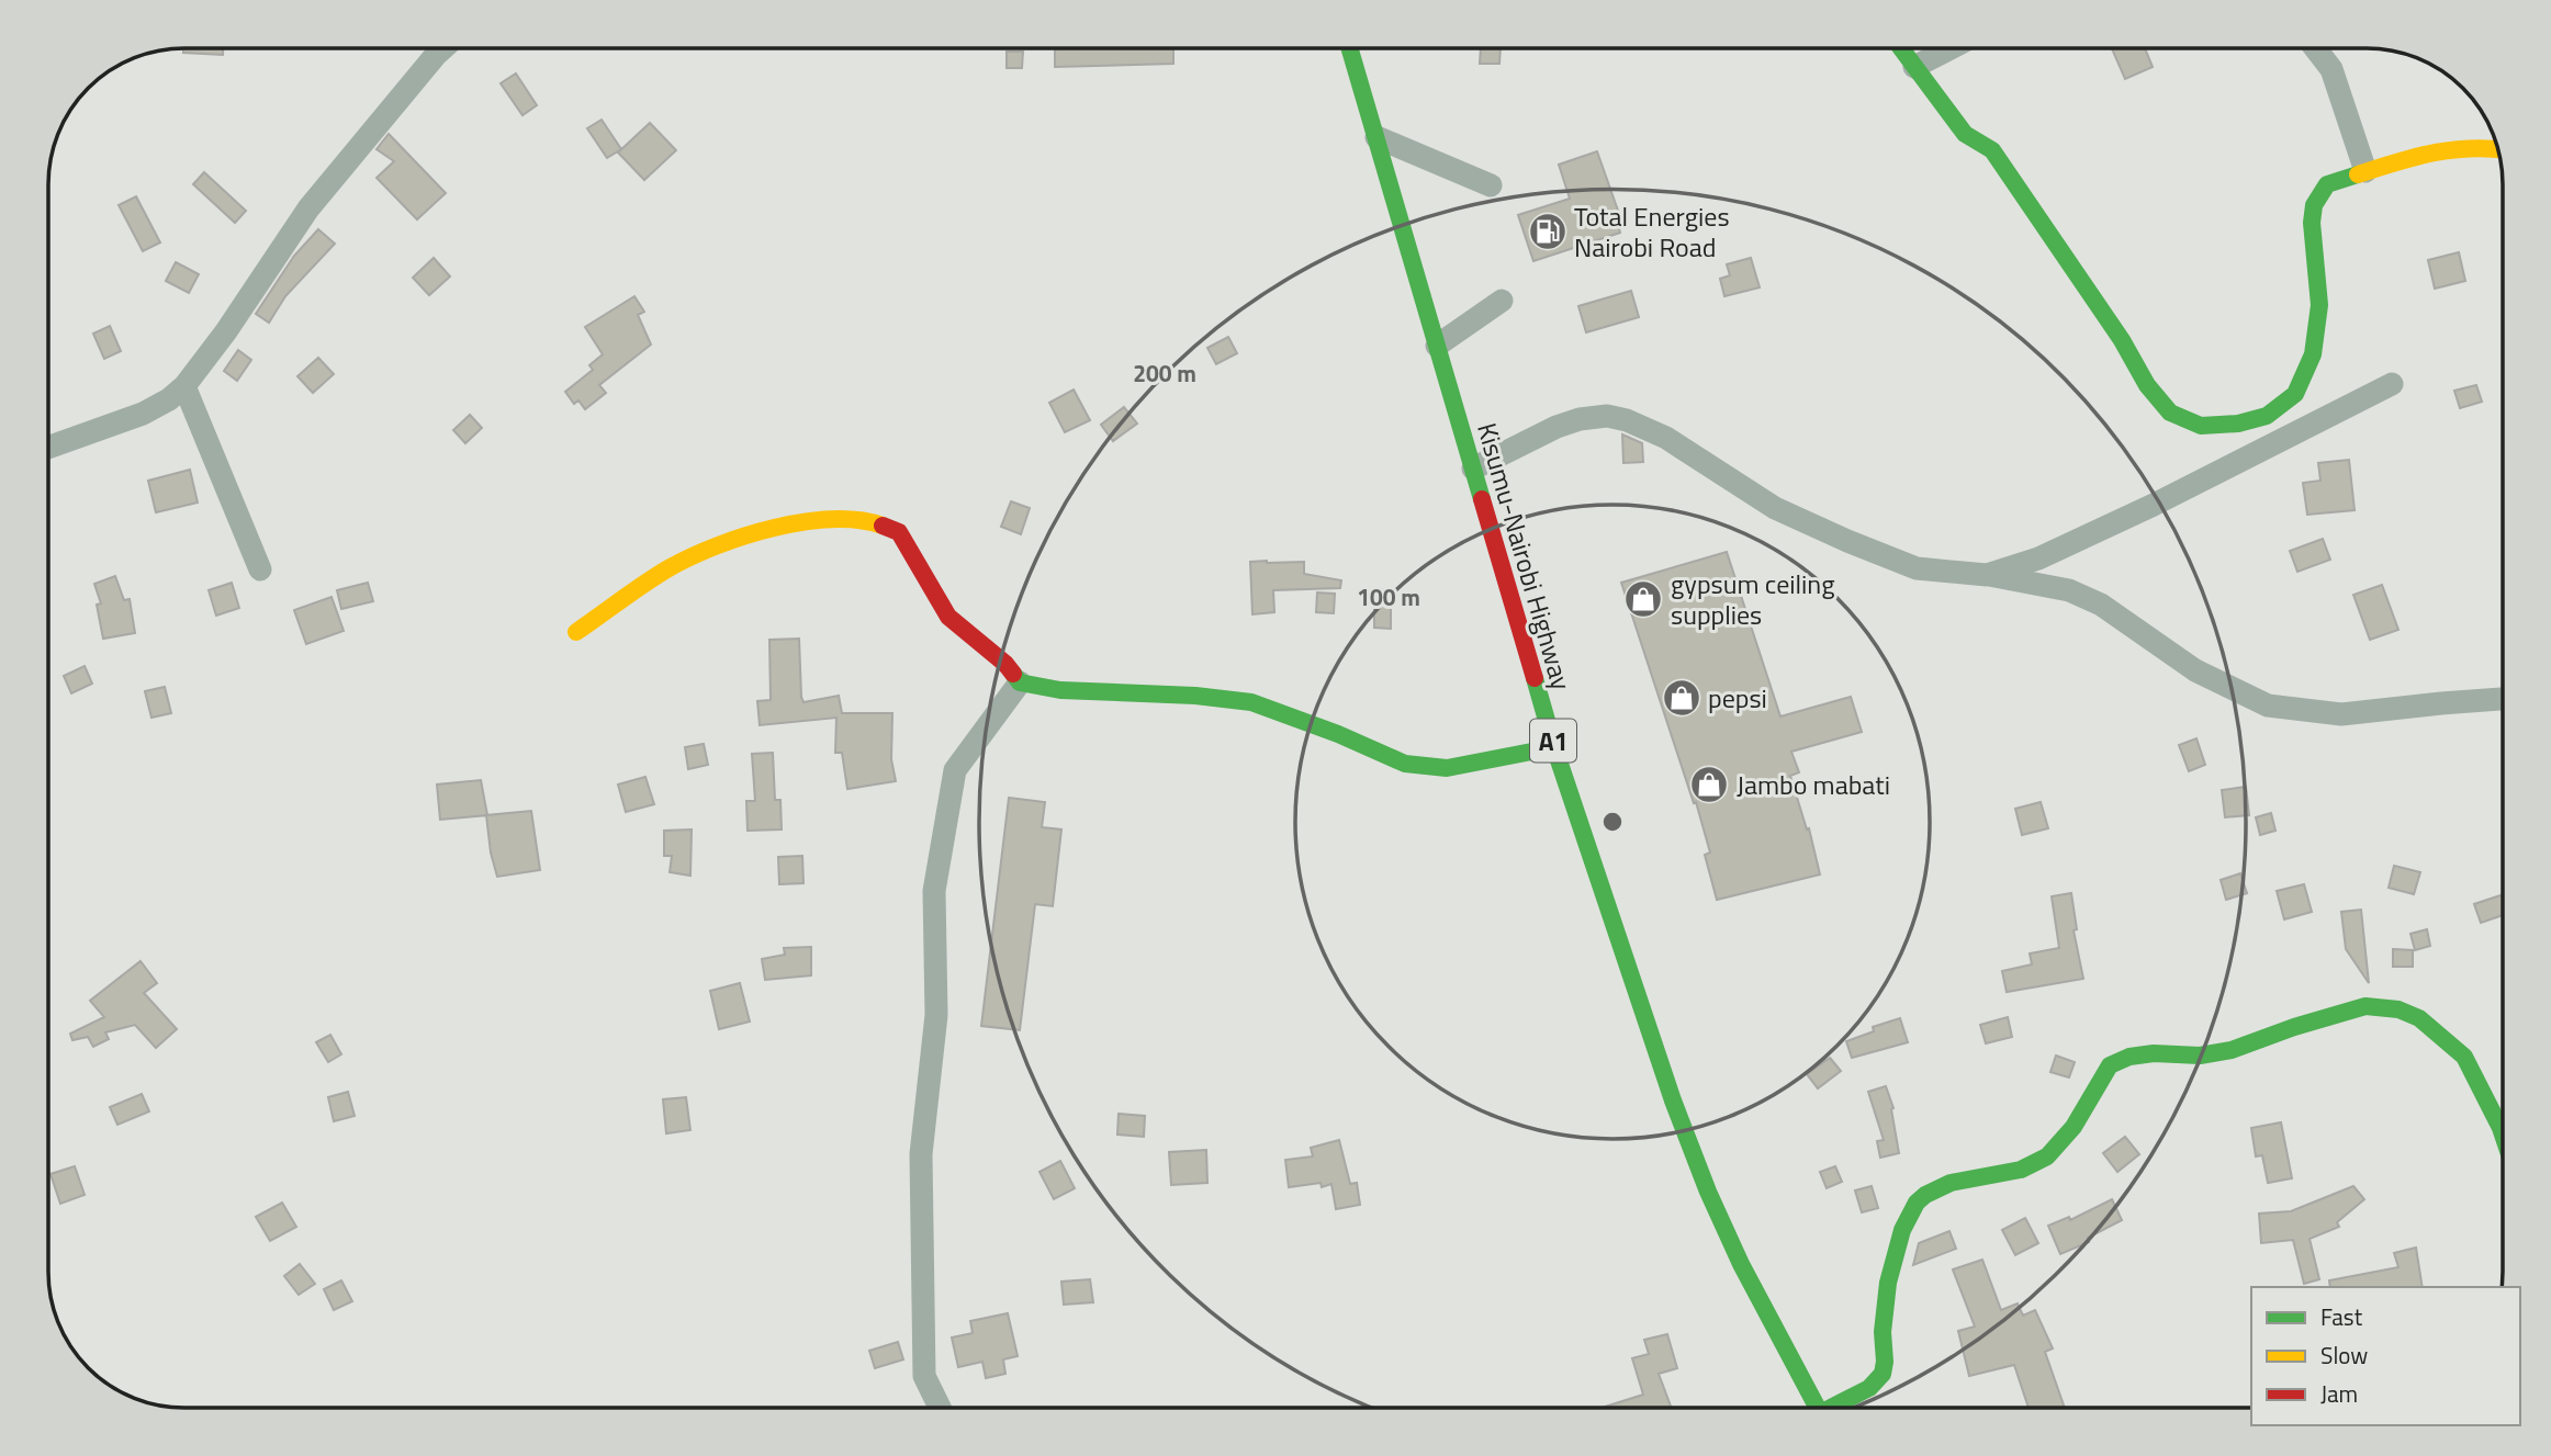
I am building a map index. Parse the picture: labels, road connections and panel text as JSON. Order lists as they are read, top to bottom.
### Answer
{
  "streets": {
    "main road": ["Kisumu-Nairobi Highway", "A1"]
  },
  "places": {
    "fuel station": ["Total Energies Nairobi Road"],
    "shop": ["gypsum ceiling supplies", "pepsi", "Jambo mabati"]
  },
  "legend": ["Fast", "Slow", "Jam"],
  "rings": ["200 m", "100 m"]
}
